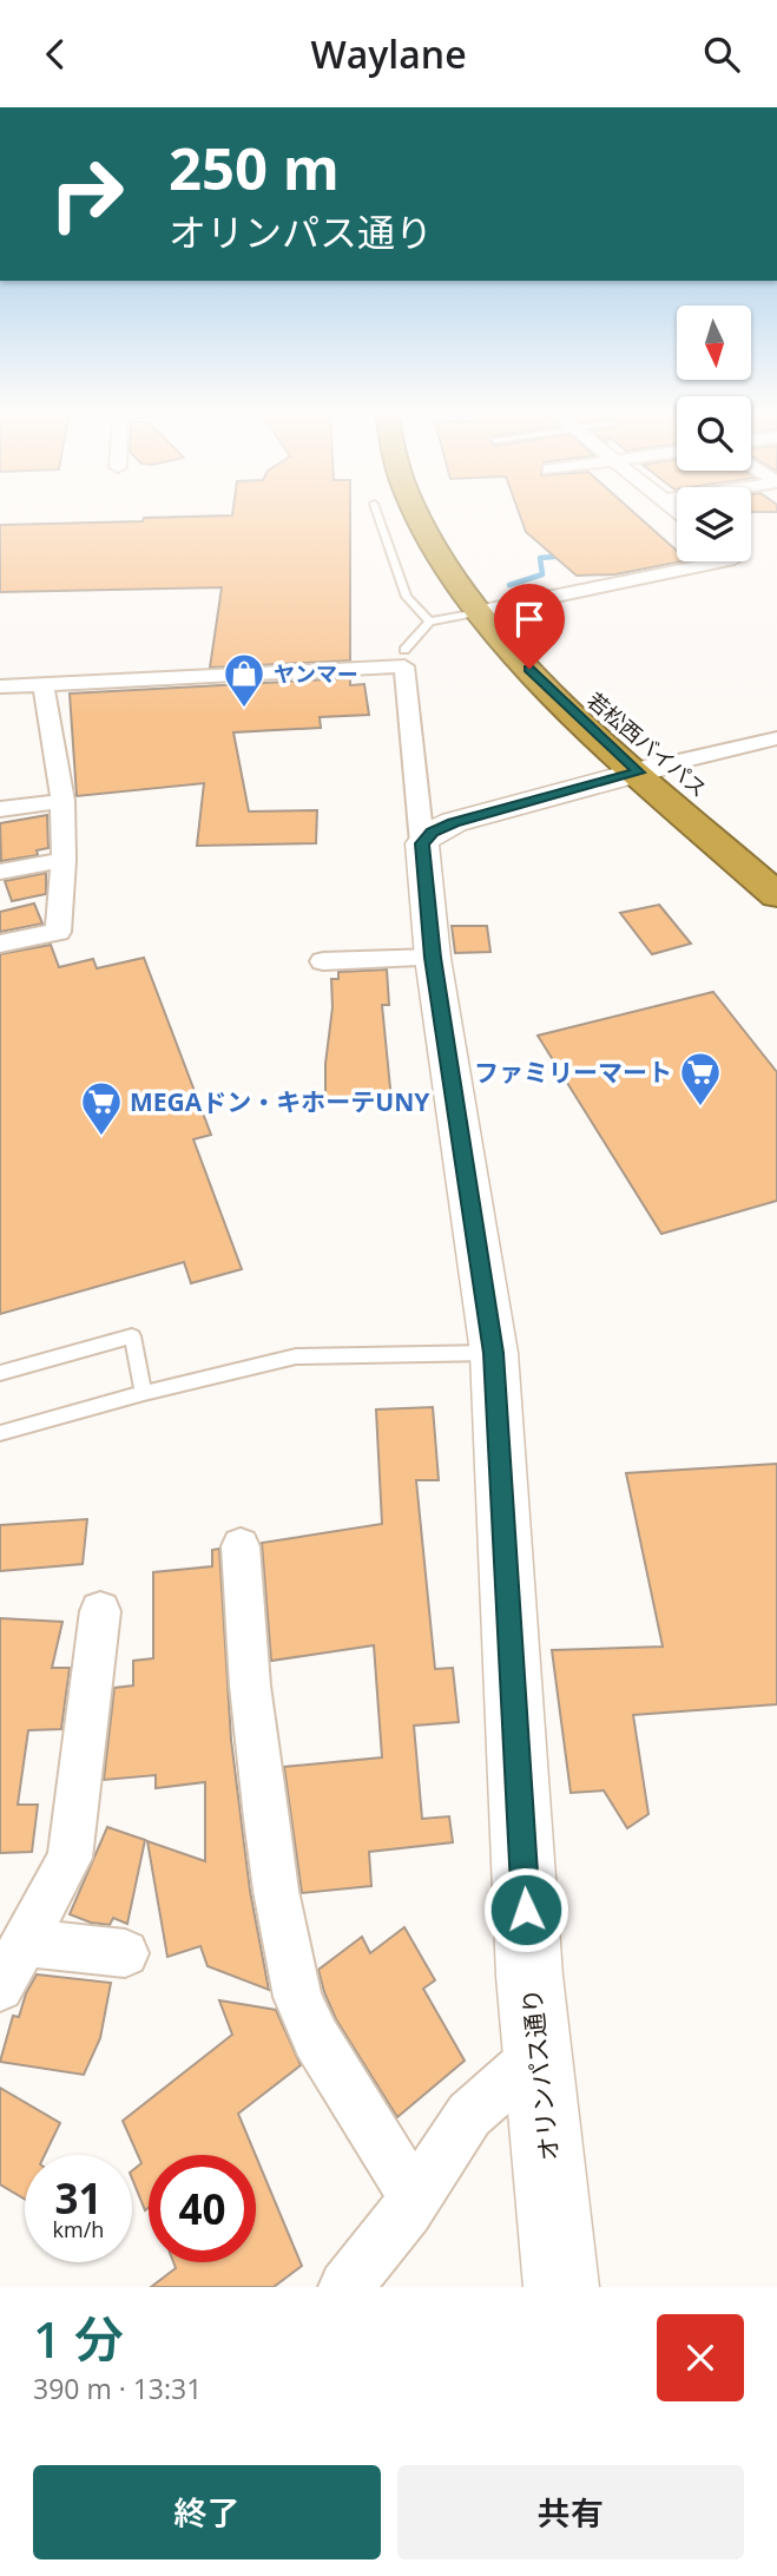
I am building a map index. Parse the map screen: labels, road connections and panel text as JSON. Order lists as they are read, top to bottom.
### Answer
{
  "streets": {
    "highway": ["若松西バイパス"],
    "street": ["オリンパス通り"]
  },
  "places": {
    "shop": ["ヤンマー"],
    "supermarket": ["ファミリーマート", "MEGAドン・キホーテUNY"]
  },
  "north": "bottom",
  "page": {
    "header": "Waylane",
    "turn": ["250 m", "オリンパス通り"],
    "speed": "31 km/h",
    "limit": "40",
    "heading": ["1 分", "390 m · 13:31"],
    "buttons": ["終了", "共有"]
  }
}
